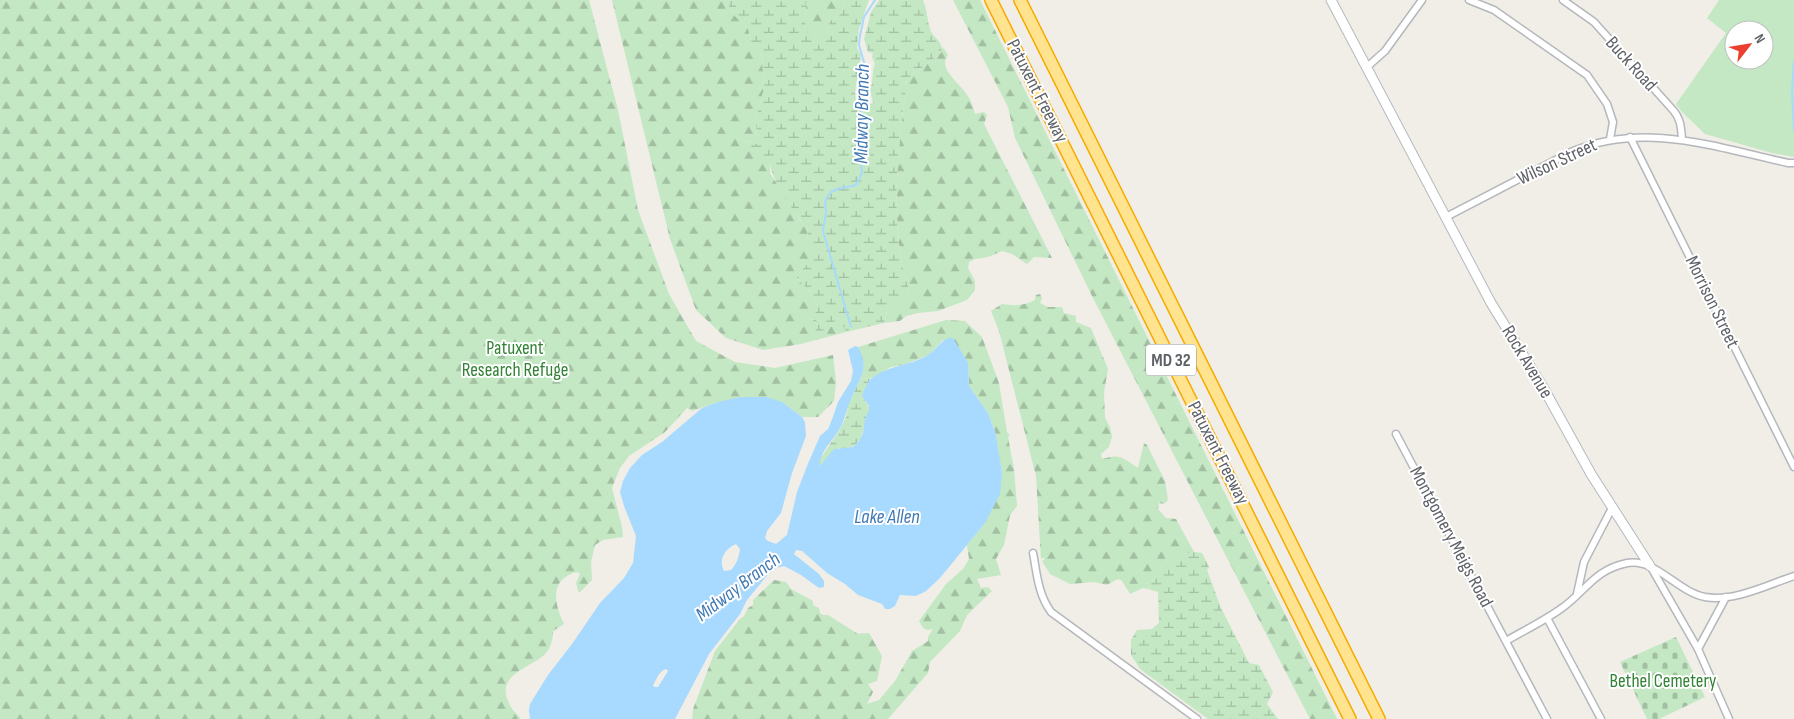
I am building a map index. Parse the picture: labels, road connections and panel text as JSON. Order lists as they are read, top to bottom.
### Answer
{
  "streets": {
    "highway": ["Patuxent Freeway", "MD 32"],
    "street": [
      "Buck Road",
      "Wilson Street",
      "Morrison Street",
      "Rock Avenue",
      "Montgomery Meigs Road"
    ]
  },
  "crossings": [
    ["Buck Road", "Wilson Street"],
    ["Wilson Street", "Morrison Street"],
    ["Wilson Street", "Rock Avenue"]
  ],
  "water": ["Midway Branch", "Lake Allen"],
  "parks": ["Patuxent Research Refuge", "Bethel Cemetery"],
  "north": "top right"
}
